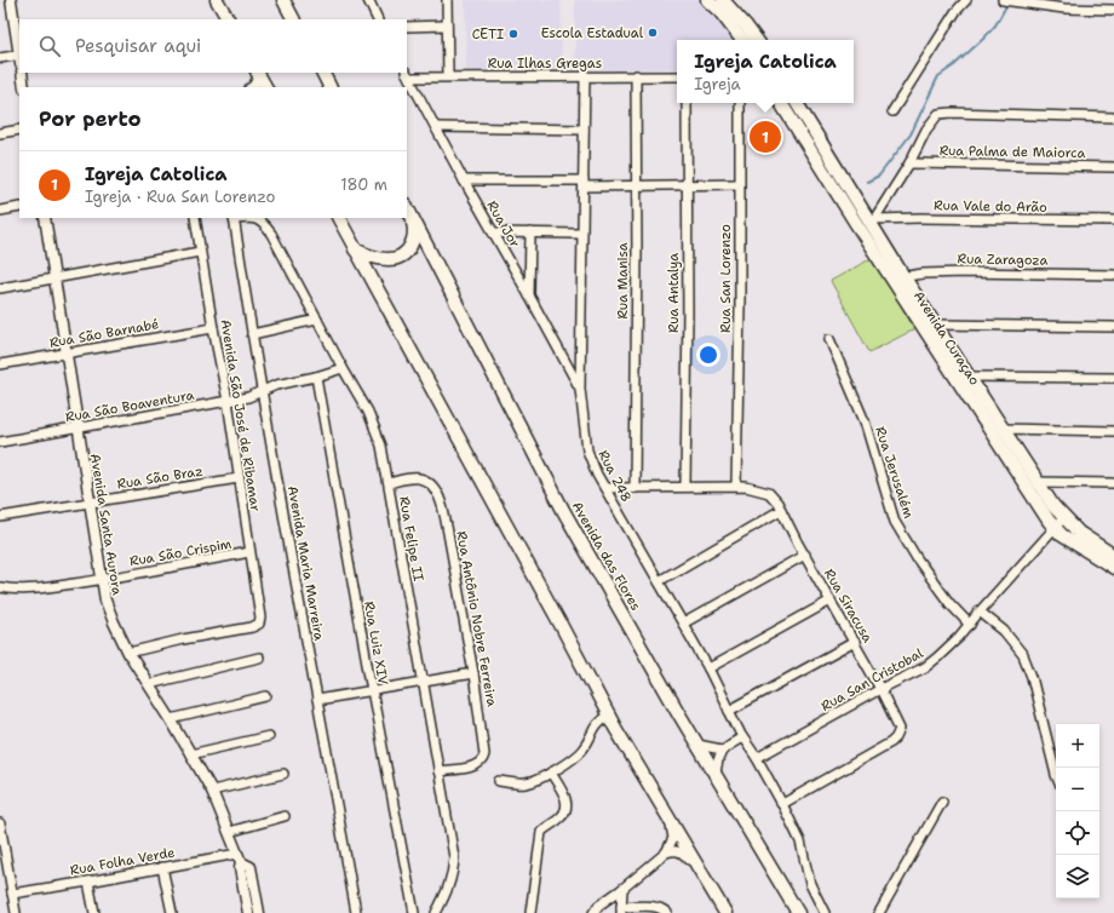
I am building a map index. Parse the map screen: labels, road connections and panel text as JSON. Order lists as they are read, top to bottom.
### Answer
{
  "streets": {
    "main road": ["Avenida Curaçao", "Avenida das Flores"],
    "street": [
      "Rua Ilhas Gregas",
      "Rua Palma de Maiorca",
      "Rua Vale do Arão",
      "Rua Jor",
      "Rua Zaragoza",
      "Rua San Lorenzo",
      "Rua Manisa",
      "Rua Antalya",
      "Rua São Barnabé",
      "Rua São Boaventura",
      "Avenida São José de Ribamar",
      "Rua Jerusalém",
      "Rua 248",
      "Rua São Braz",
      "Avenida Santa Aurora",
      "Rua Felipe II",
      "Rua São Crispim",
      "Avenida Maria Marreira",
      "Rua Siracusa",
      "Rua Antônio Nobre Ferreira",
      "Rua Luiz XIV",
      "Rua San Cristobal",
      "Rua Folha Verde"
    ]
  },
  "crossings": [
    ["Rua Ilhas Gregas", "Rua Jor"],
    ["Rua Ilhas Gregas", "Rua Manisa"],
    ["Rua Ilhas Gregas", "Rua 248"],
    ["Rua Vale do Arão", "Avenida Curaçao"],
    ["Rua Jor", "Rua 248"],
    ["Rua Zaragoza", "Avenida Curaçao"],
    ["Rua San Lorenzo", "Rua Siracusa"],
    ["Rua São Barnabé", "Avenida São José de Ribamar"],
    ["Rua São Barnabé", "Avenida Santa Aurora"],
    ["Avenida Curaçao", "Rua San Cristobal"],
    ["Rua São Boaventura", "Avenida São José de Ribamar"],
    ["Rua São Boaventura", "Avenida Santa Aurora"],
    ["Rua São Boaventura", "Rua Felipe II"],
    ["Rua São Boaventura", "Avenida Maria Marreira"],
    ["Rua São Boaventura", "Rua Luiz XIV"],
    ["Avenida São José de Ribamar", "Rua São Braz"],
    ["Avenida São José de Ribamar", "Avenida Santa Aurora"],
    ["Avenida São José de Ribamar", "Rua São Crispim"],
    ["Rua Jerusalém", "Rua San Cristobal"],
    ["Rua 248", "Rua Siracusa"],
    ["Rua 248", "Rua San Cristobal"],
    ["Rua São Braz", "Avenida Santa Aurora"],
    ["Avenida Santa Aurora", "Rua São Crispim"],
    ["Avenida Santa Aurora", "Rua Folha Verde"],
    ["Rua Felipe II", "Avenida Maria Marreira"],
    ["Rua Felipe II", "Rua Antônio Nobre Ferreira"],
    ["Rua Siracusa", "Rua San Cristobal"]
  ],
  "places": ["Escola Estadual", "CETI"],
  "page": {
    "search": "Pesquisar aqui",
    "popup": ["Igreja Catolica", "Igreja"],
    "heading": "Por perto",
    "pins": "1",
    "list": [
      {
        "mark": "1",
        "name": "Igreja Catolica",
        "note": "Igreja · Rua San Lorenzo",
        "value": "180 m"
      }
    ],
    "map_buttons": ["+", "−"]
  }
}
